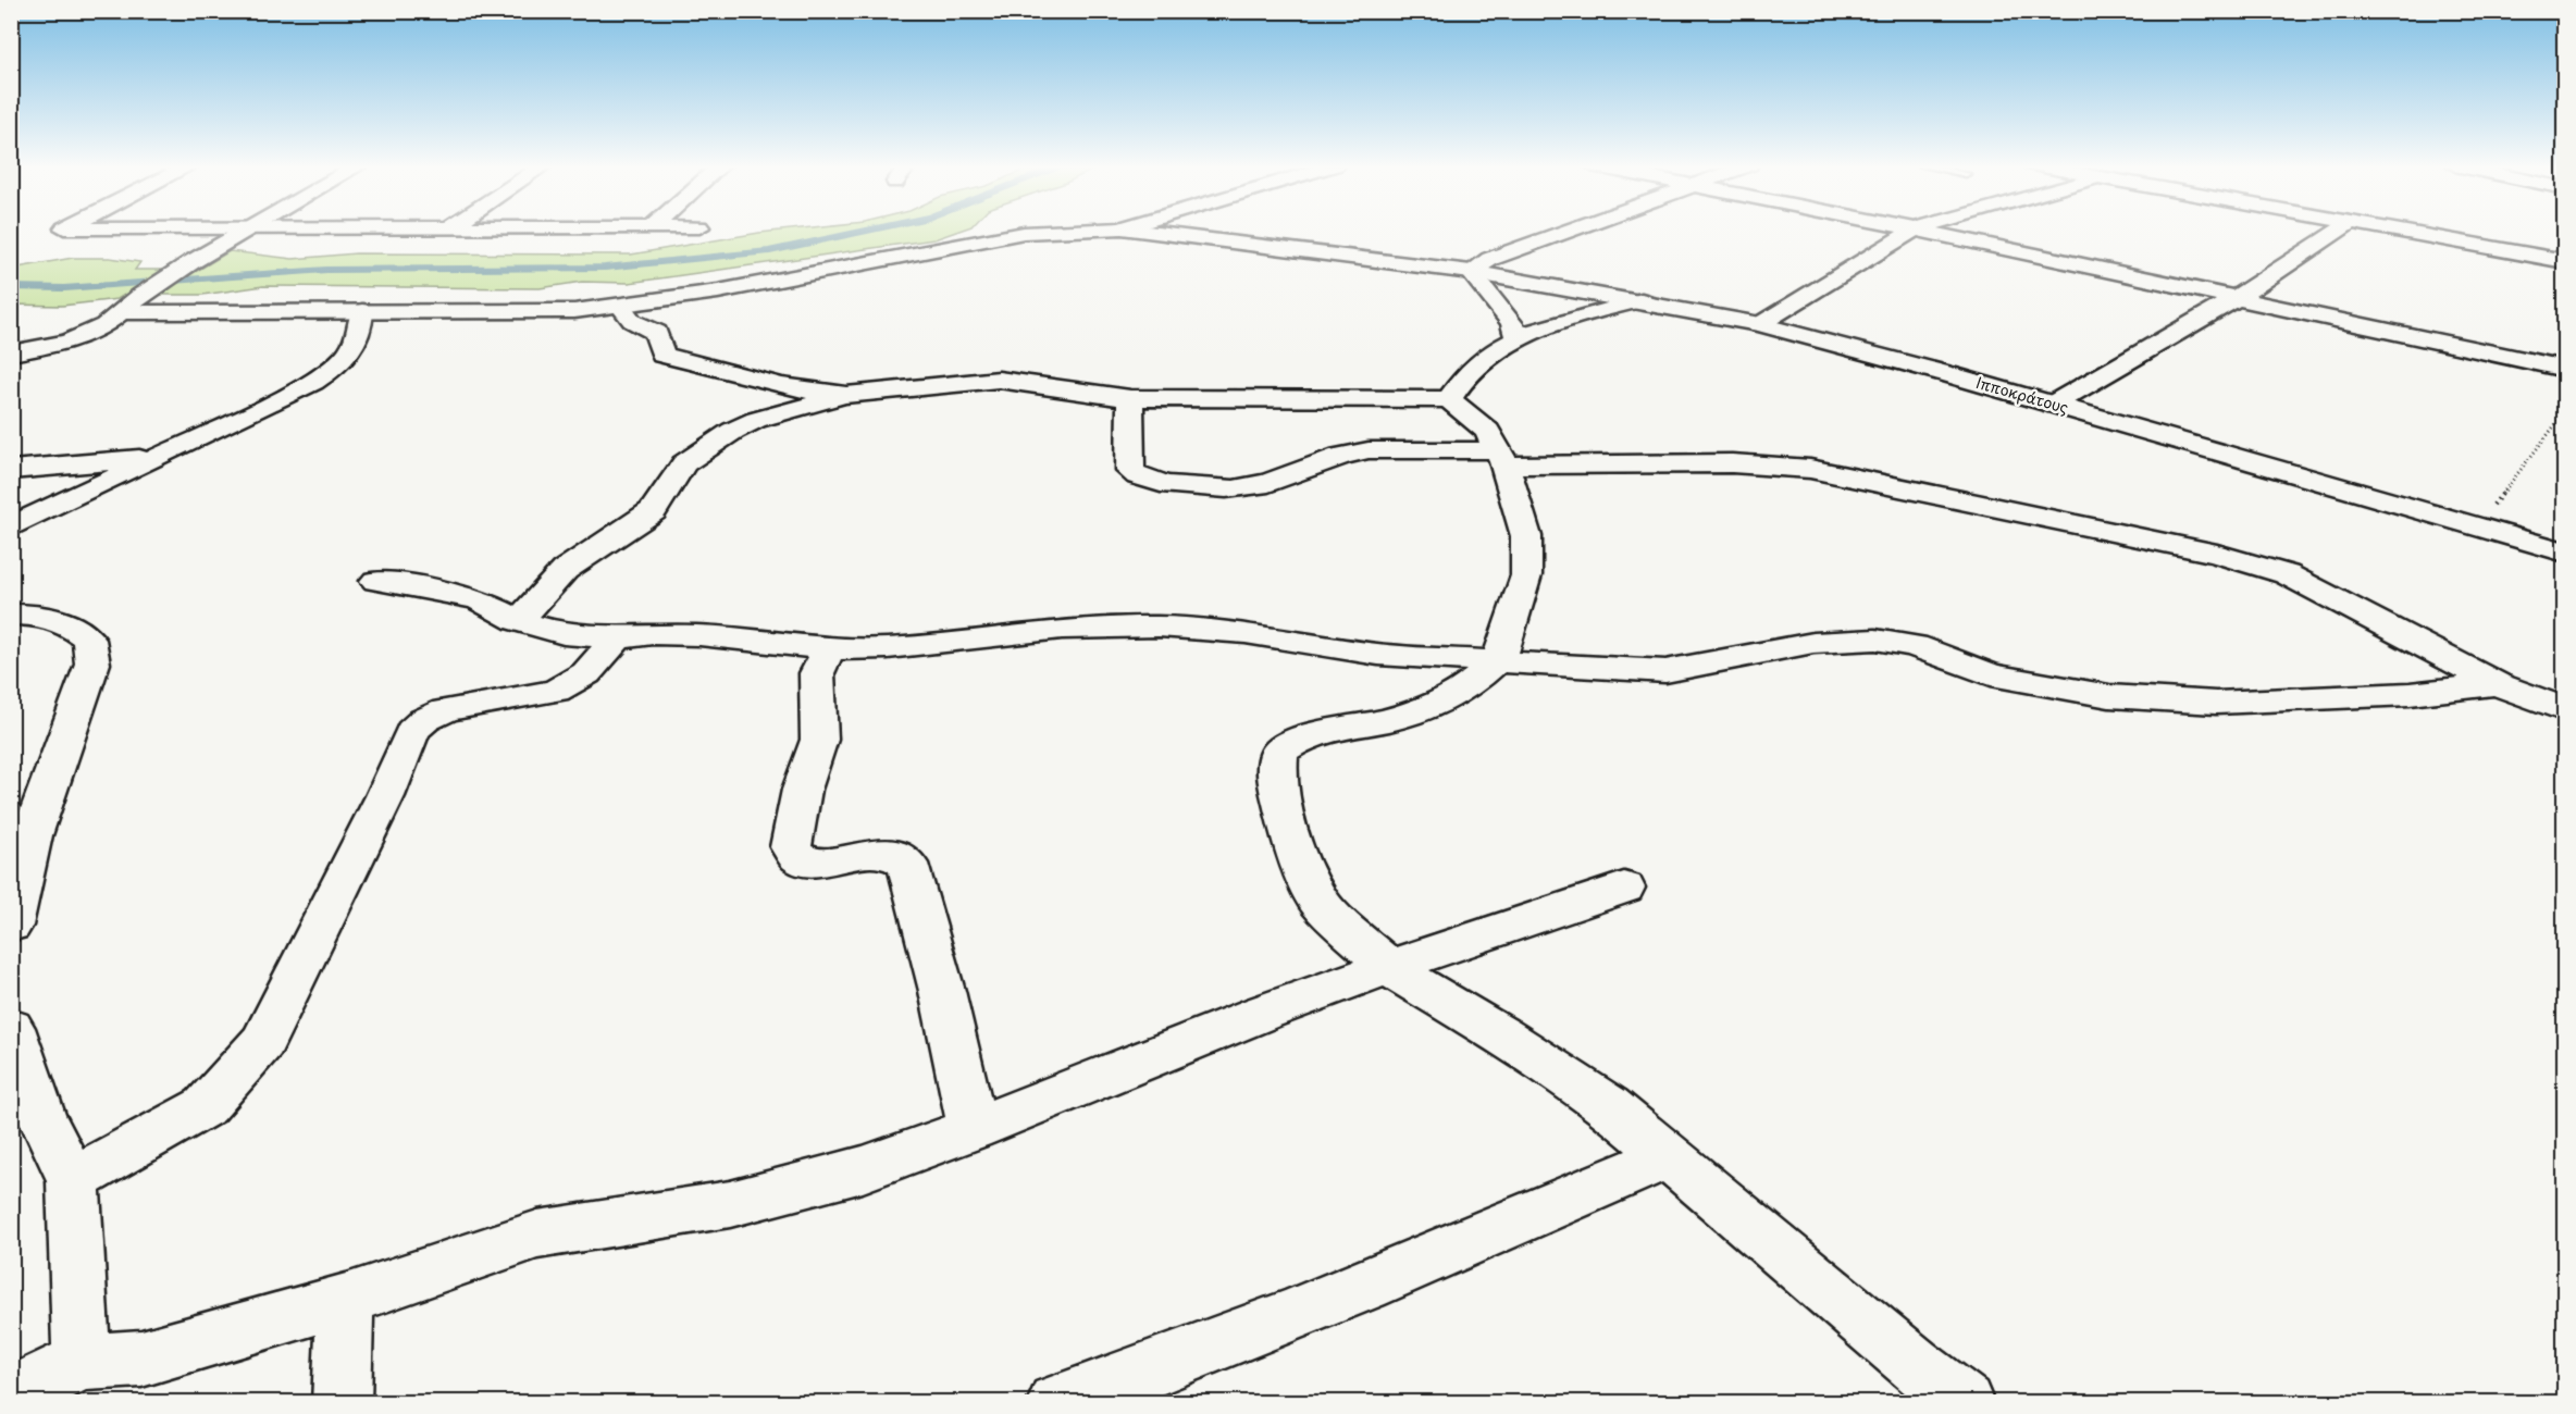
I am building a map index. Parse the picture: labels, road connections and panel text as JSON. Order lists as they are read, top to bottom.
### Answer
{
  "streets": {
    "street": ["Ιπποκράτους"]
  }
}
